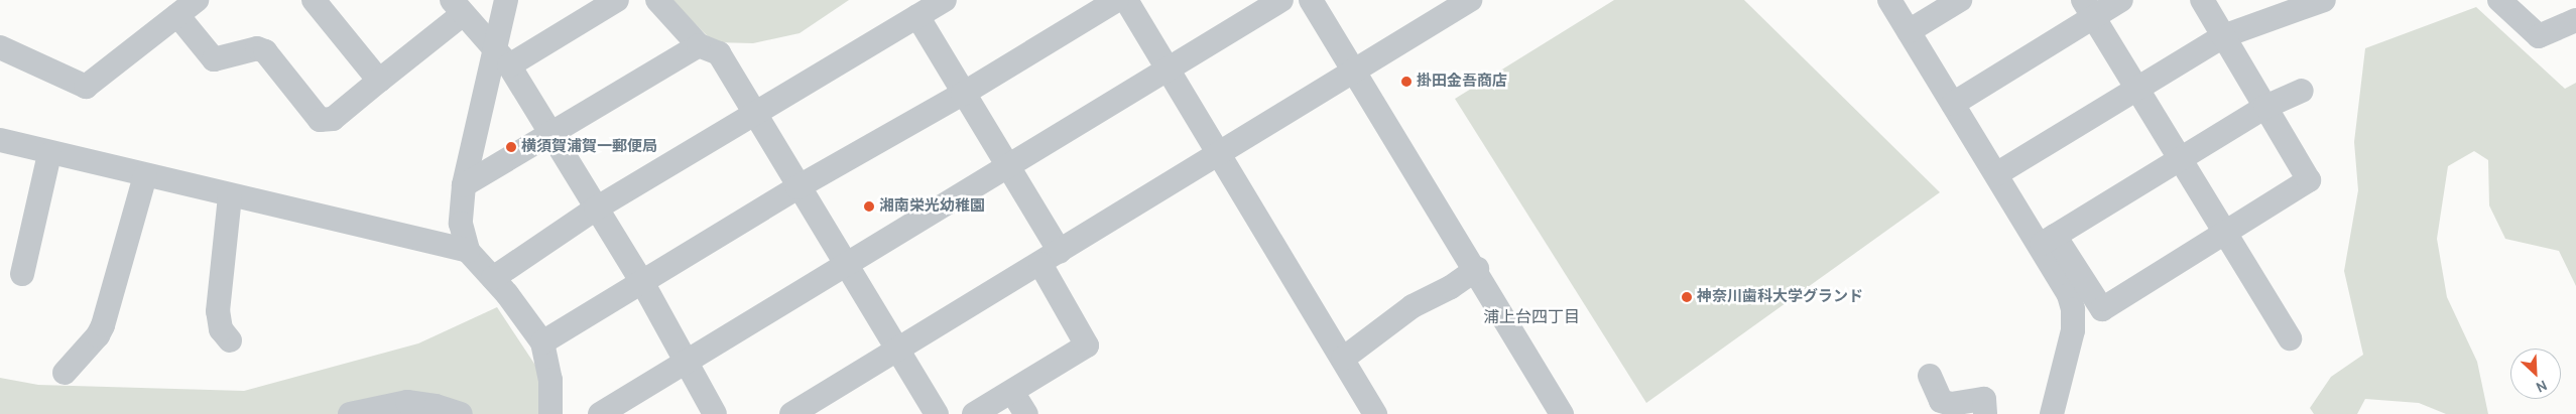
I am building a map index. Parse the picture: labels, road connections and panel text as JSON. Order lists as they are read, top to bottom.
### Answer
{
  "districts": ["浦上台四丁目"],
  "places": [
    "掛田金吾商店",
    "横須賀浦賀一郵便局",
    "湘南栄光幼稚園",
    "神奈川歯科大学グランド"
  ],
  "north": "bottom right"
}
